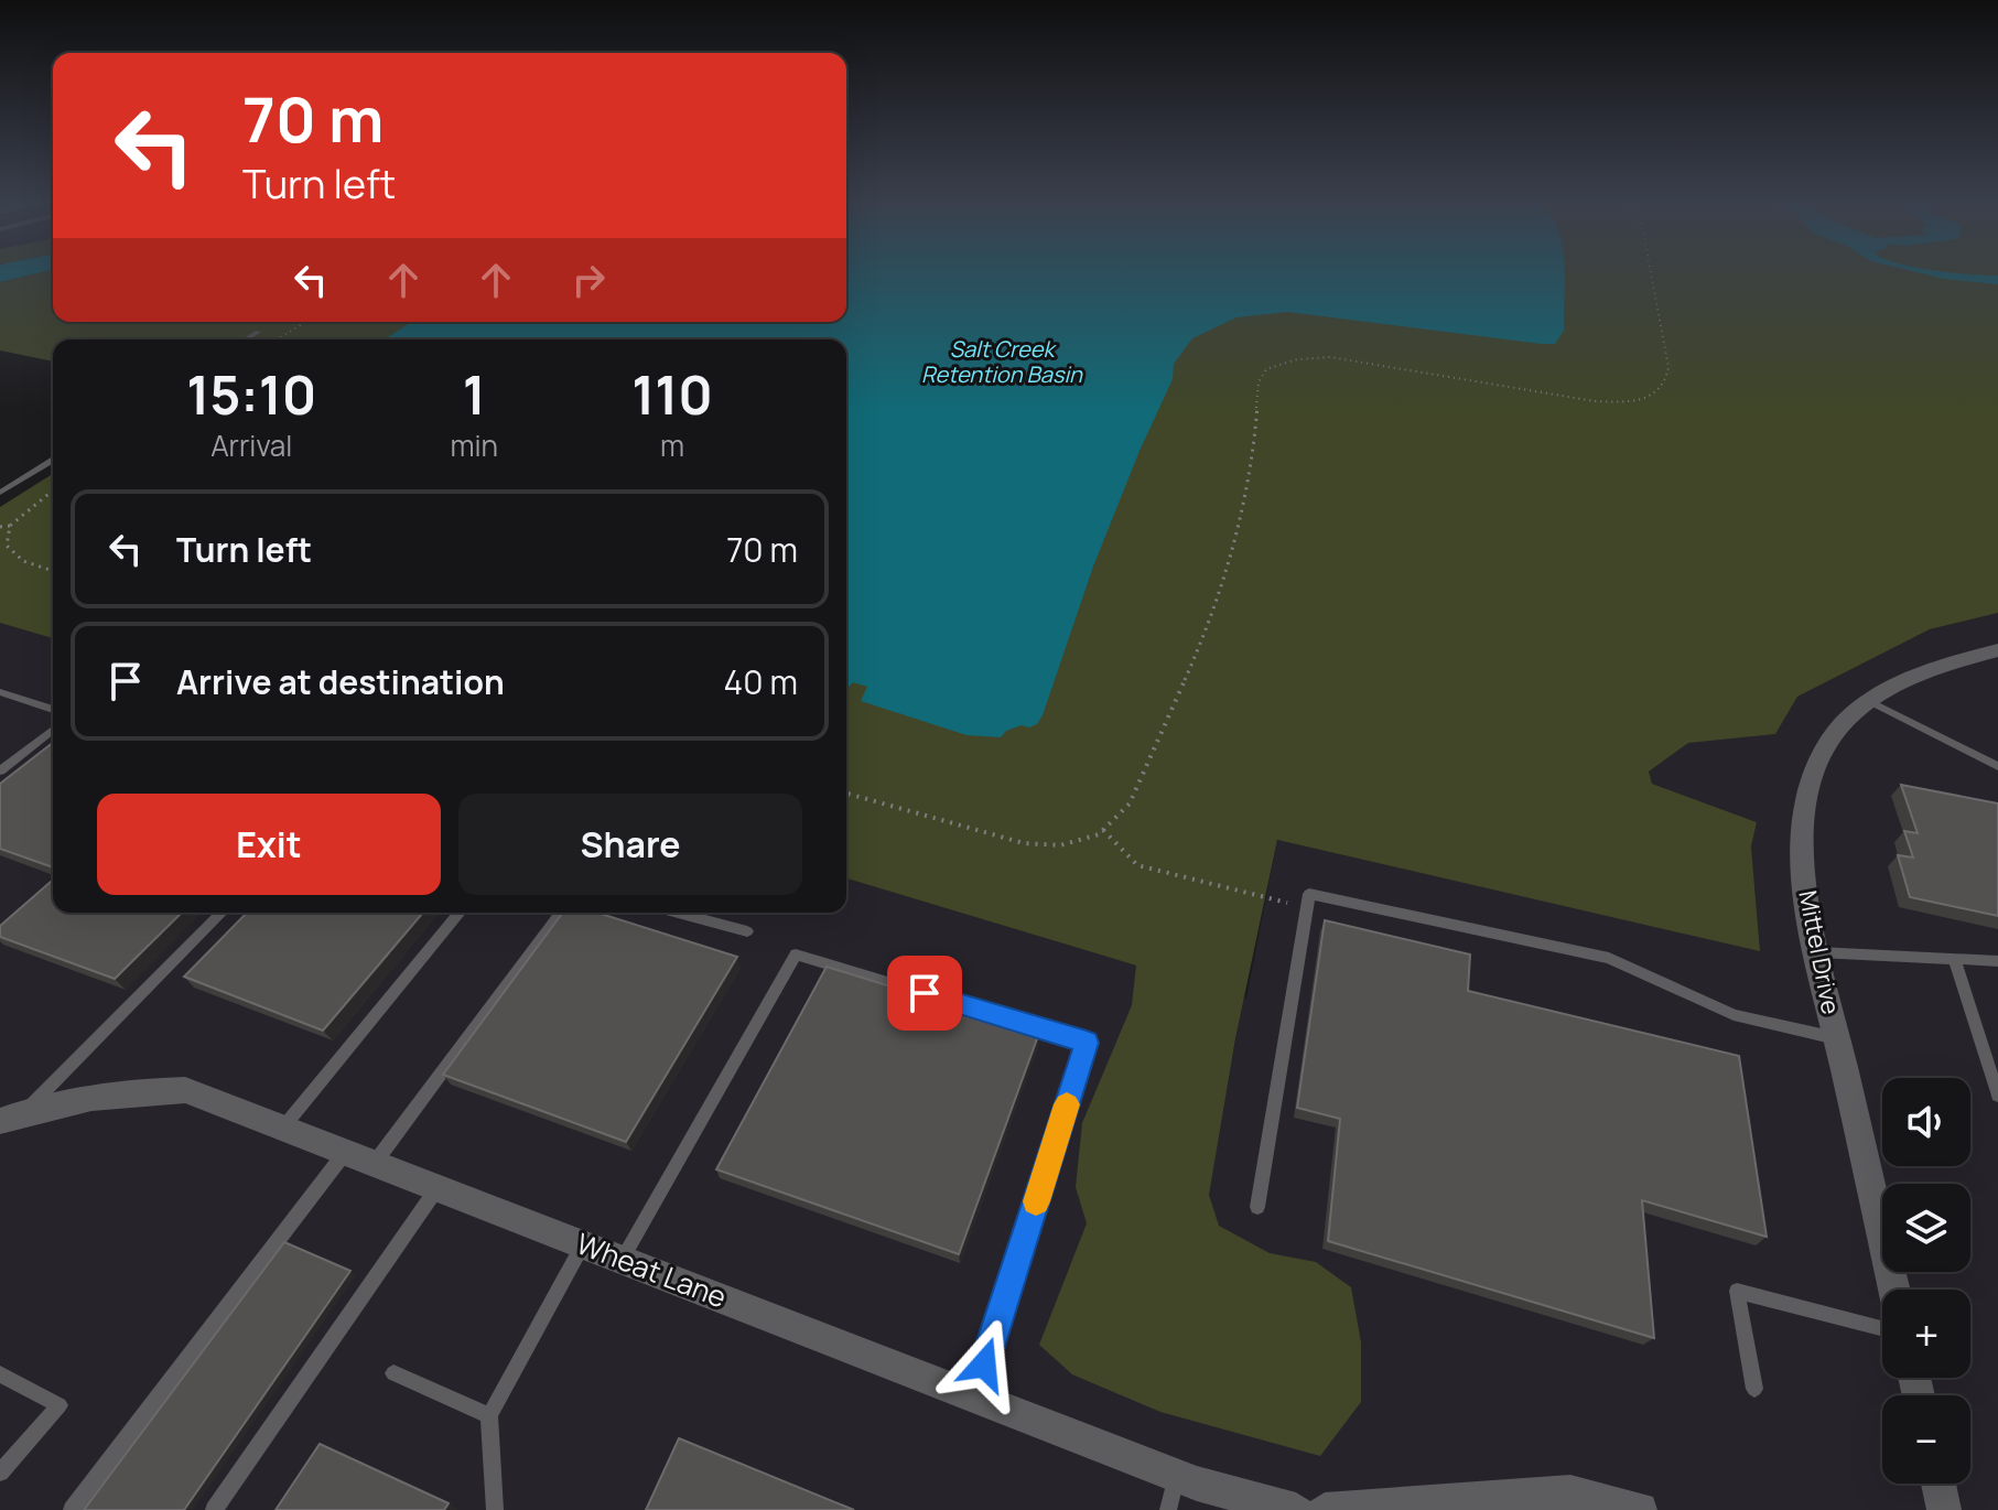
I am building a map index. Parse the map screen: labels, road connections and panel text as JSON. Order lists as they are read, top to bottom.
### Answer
{
  "streets": {
    "street": ["Mittel Drive", "Wheat Lane"]
  },
  "water": ["Salt Creek Retention Basin"],
  "page": {
    "turn": ["70 m", "Turn left"],
    "eta": [
      "15:10",
      "Arrival",
      "1",
      "min",
      "110",
      "m"
    ],
    "list": [
      {
        "name": "Turn left",
        "value": "70 m"
      },
      {
        "name": "Arrive at destination",
        "value": "40 m"
      }
    ],
    "buttons": ["Exit", "Share"],
    "map_buttons": ["+", "−"]
  }
}
